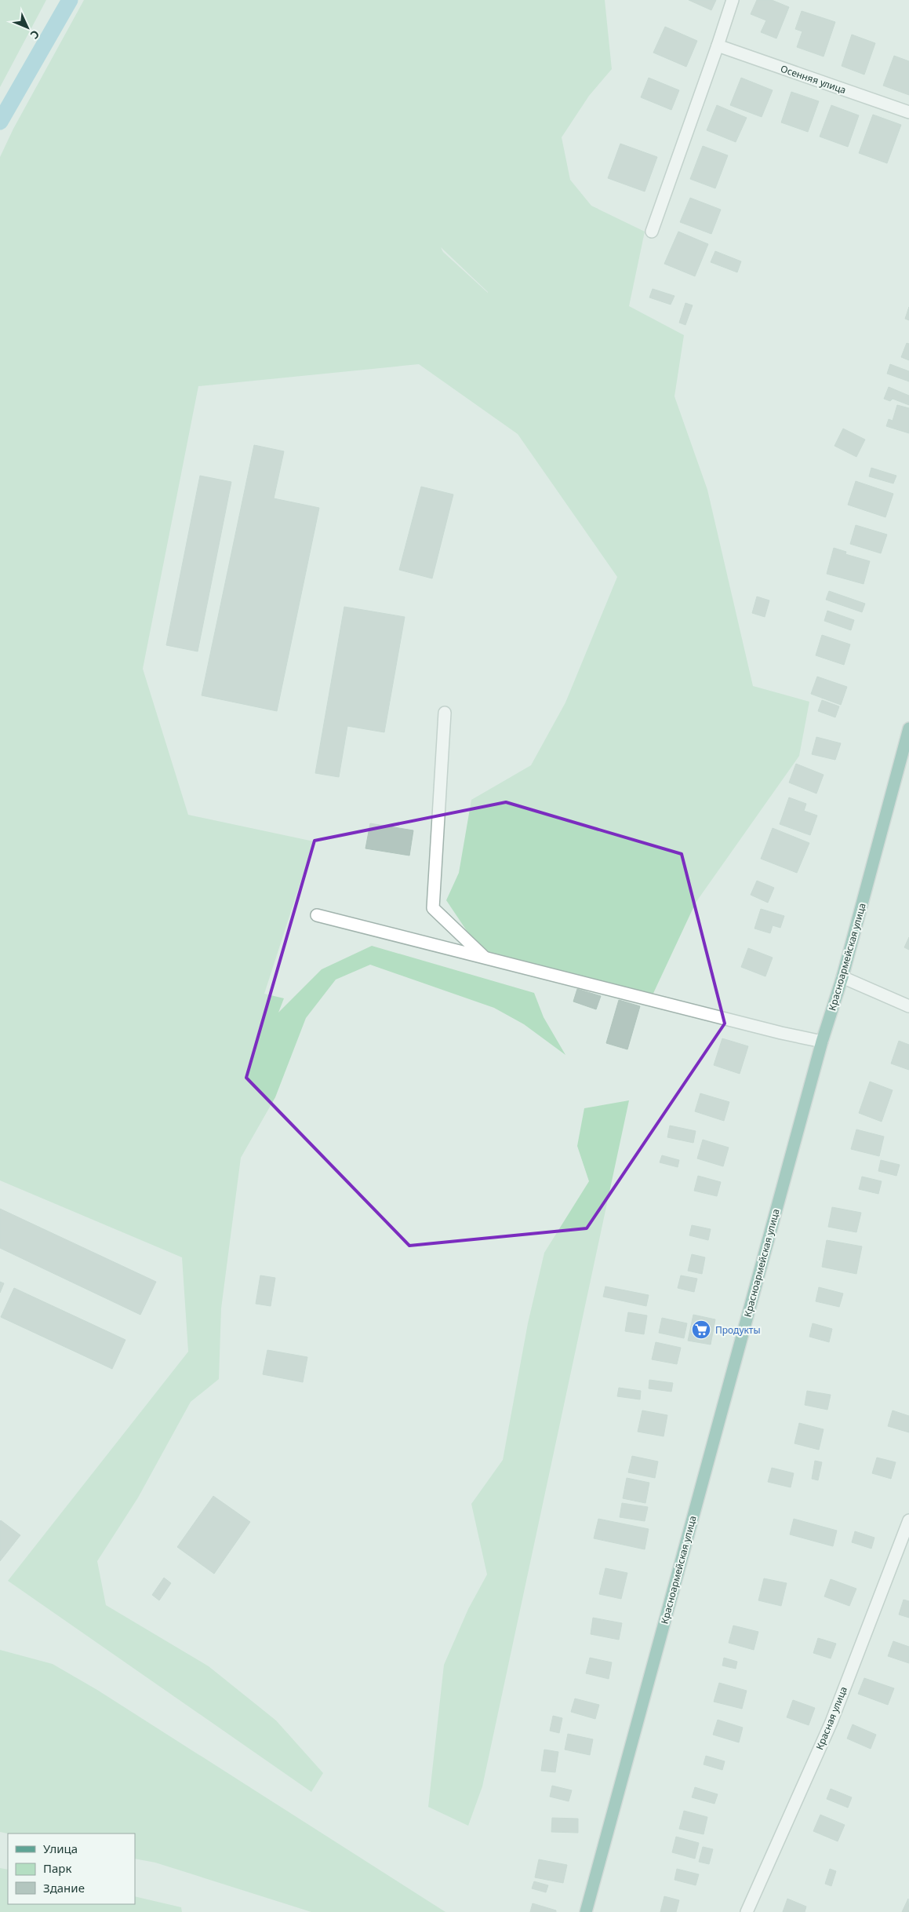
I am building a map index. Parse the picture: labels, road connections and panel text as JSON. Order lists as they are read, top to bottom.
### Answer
{
  "streets": {
    "main road": ["Красноармейская улица"],
    "street": ["Осенняя улица", "Красная улица"]
  },
  "places": {
    "supermarket": ["Продукты"]
  },
  "legend": ["Улица", "Парк", "Здание"],
  "north": "bottom right"
}
